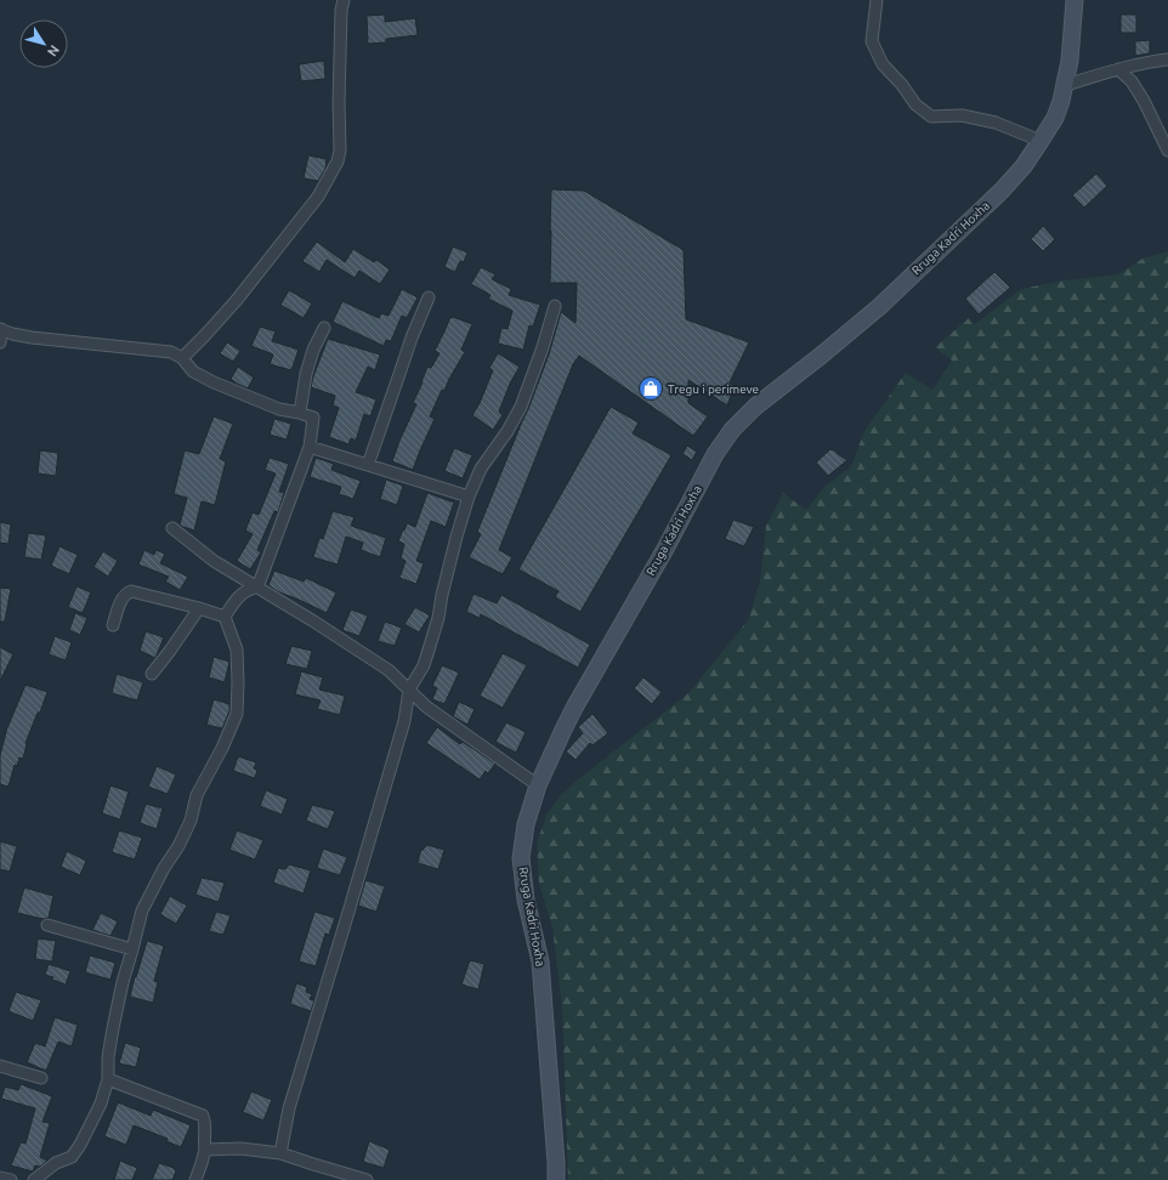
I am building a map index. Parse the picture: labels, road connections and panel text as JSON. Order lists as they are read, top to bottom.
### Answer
{
  "streets": {
    "main road": ["Rruga Kadri Hoxha"]
  },
  "places": {
    "shop": ["Tregu i perimeve"]
  },
  "north": "bottom right"
}
